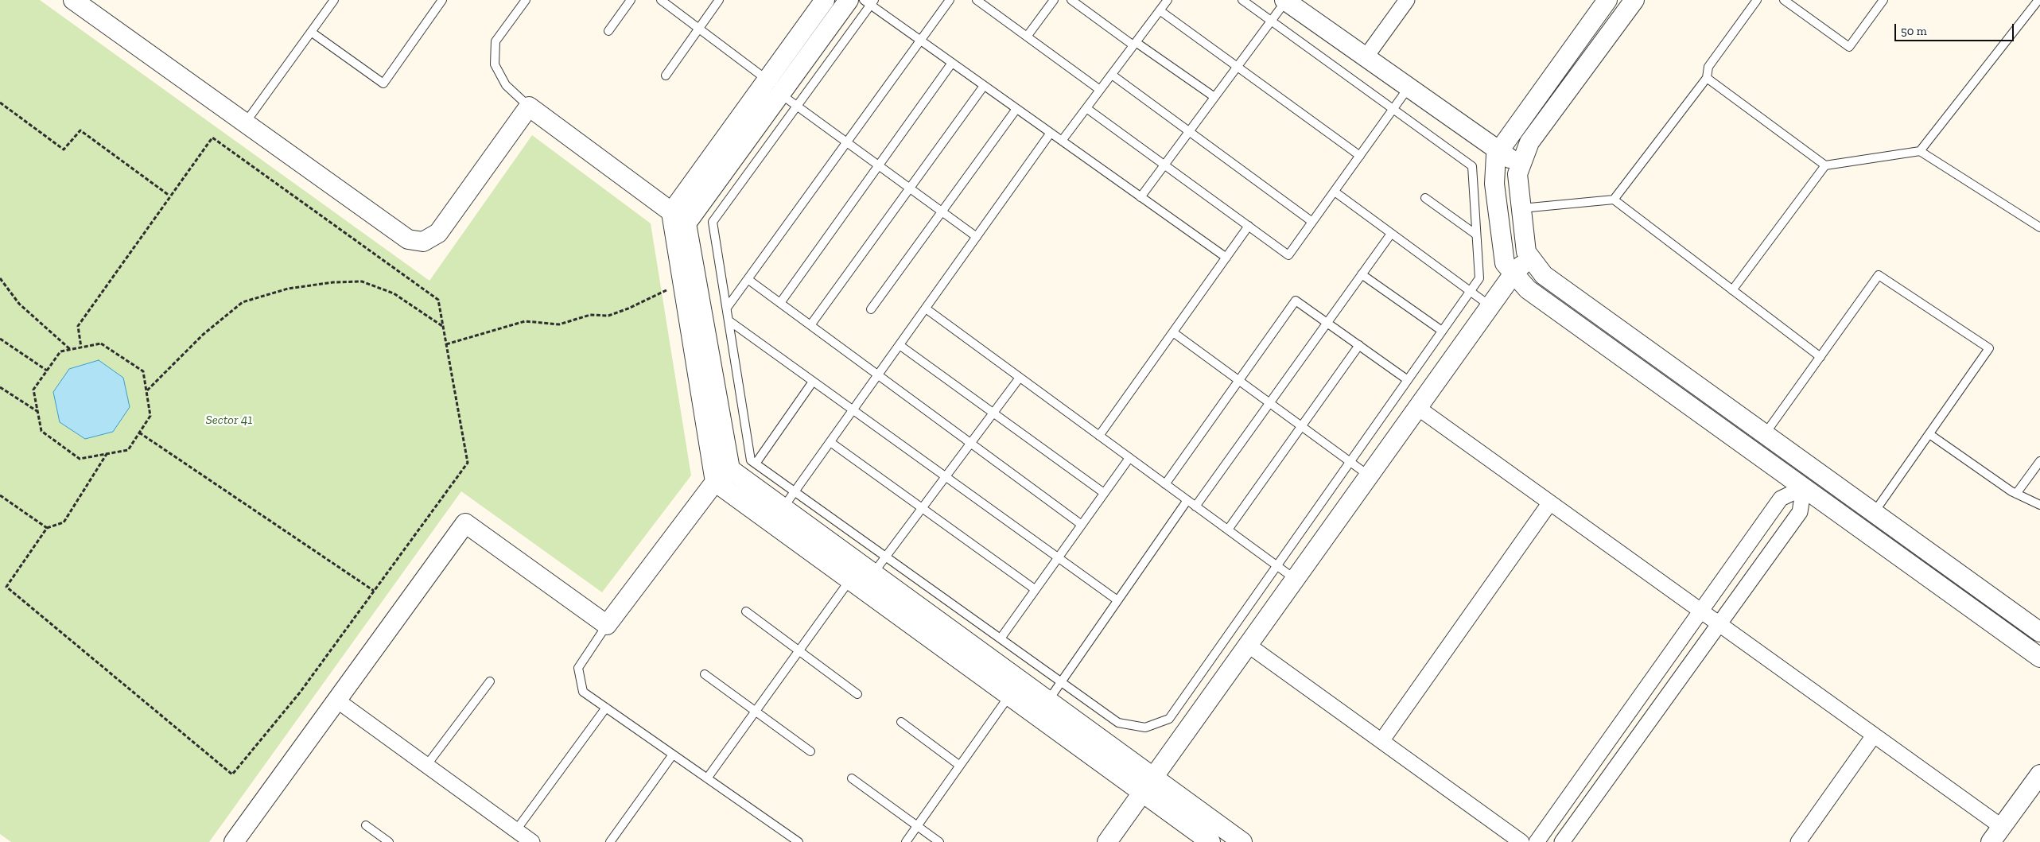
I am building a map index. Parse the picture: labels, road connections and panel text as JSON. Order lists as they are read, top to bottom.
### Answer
{
  "parks": ["Sector 41"],
  "scale_bar": "50 m"
}
